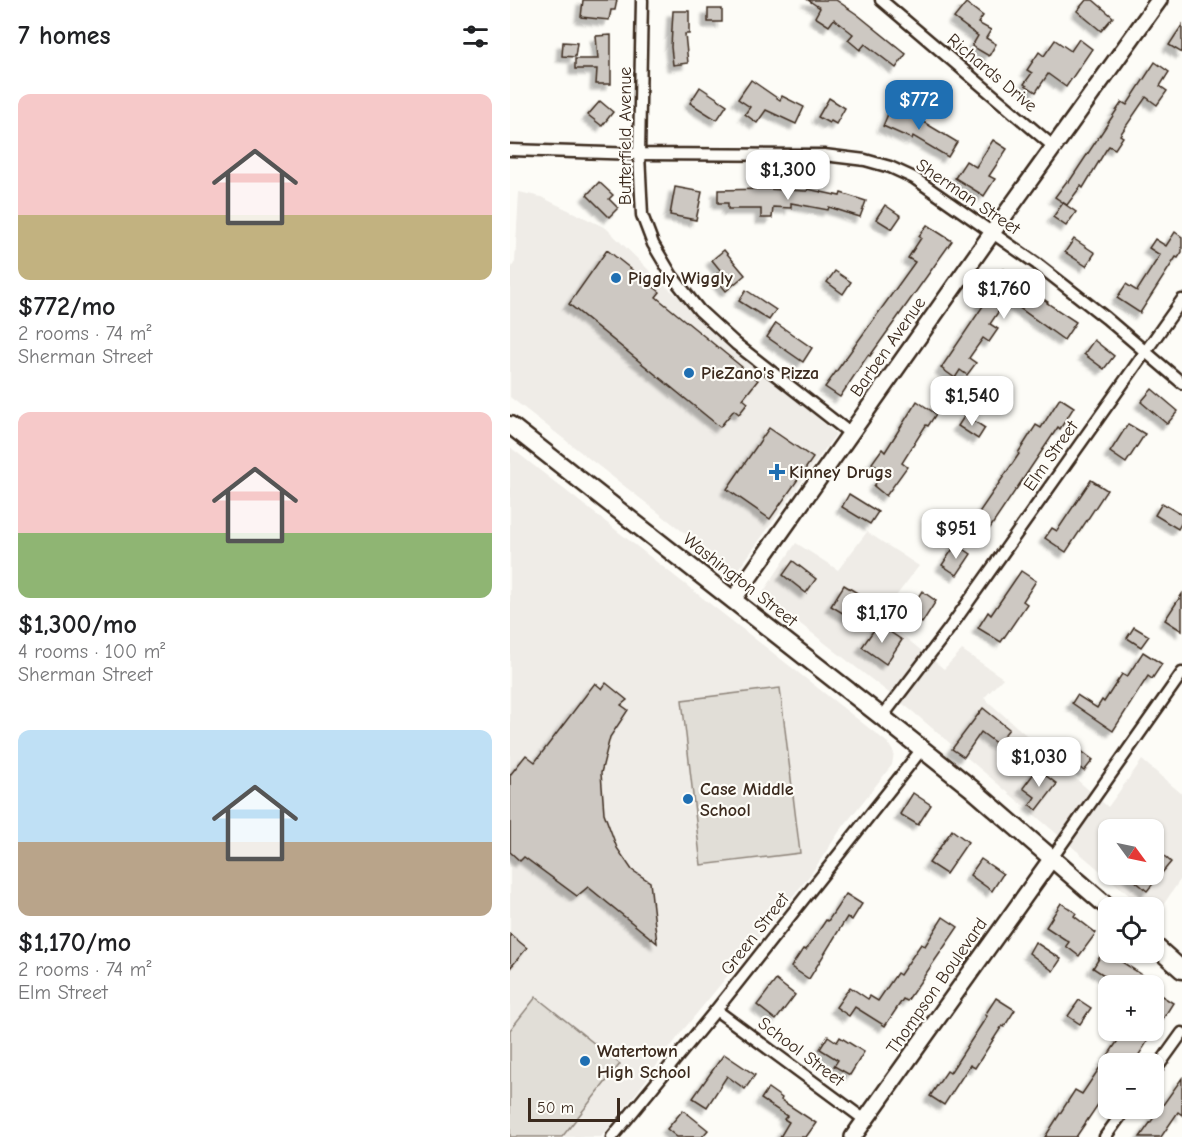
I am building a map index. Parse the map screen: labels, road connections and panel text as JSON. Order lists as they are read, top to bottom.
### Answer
{
  "streets": {
    "main road": ["Washington Street"],
    "street": [
      "Richards Drive",
      "Butterfield Avenue",
      "Sherman Street",
      "Barben Avenue",
      "Elm Street",
      "Green Street",
      "Thompson Boulevard",
      "School Street"
    ]
  },
  "crossings": [
    ["Richards Drive", "Barben Avenue"],
    ["Butterfield Avenue", "Sherman Street"],
    ["Butterfield Avenue", "Barben Avenue"],
    ["Sherman Street", "Barben Avenue"],
    ["Sherman Street", "Elm Street"],
    ["Barben Avenue", "Washington Street"],
    ["Elm Street", "Washington Street"],
    ["Washington Street", "Green Street"],
    ["Washington Street", "Thompson Boulevard"],
    ["Green Street", "School Street"],
    ["Thompson Boulevard", "School Street"]
  ],
  "places": {
    "other": [
      "Piggly Wiggly",
      "PieZano's Pizza",
      "Case Middle School",
      "Watertown High School"
    ],
    "health": ["Kinney Drugs"]
  },
  "scale_bar": "50 m",
  "north": "bottom right",
  "page": {
    "heading": "7 homes",
    "list": [
      {
        "name": "$772/mo",
        "note": "2 rooms · 74 m² · Sherman Street"
      },
      {
        "name": "$1,300/mo",
        "note": "4 rooms · 100 m² · Sherman Street"
      },
      {
        "name": "$1,170/mo",
        "note": "2 rooms · 74 m² · Elm Street"
      }
    ],
    "price": [
      "$772",
      "$1,300",
      "$1,760",
      "$1,540",
      "$951",
      "$1,170",
      "$1,030"
    ],
    "map_buttons": ["+", "−"],
    "scale": "50 m"
  }
}
